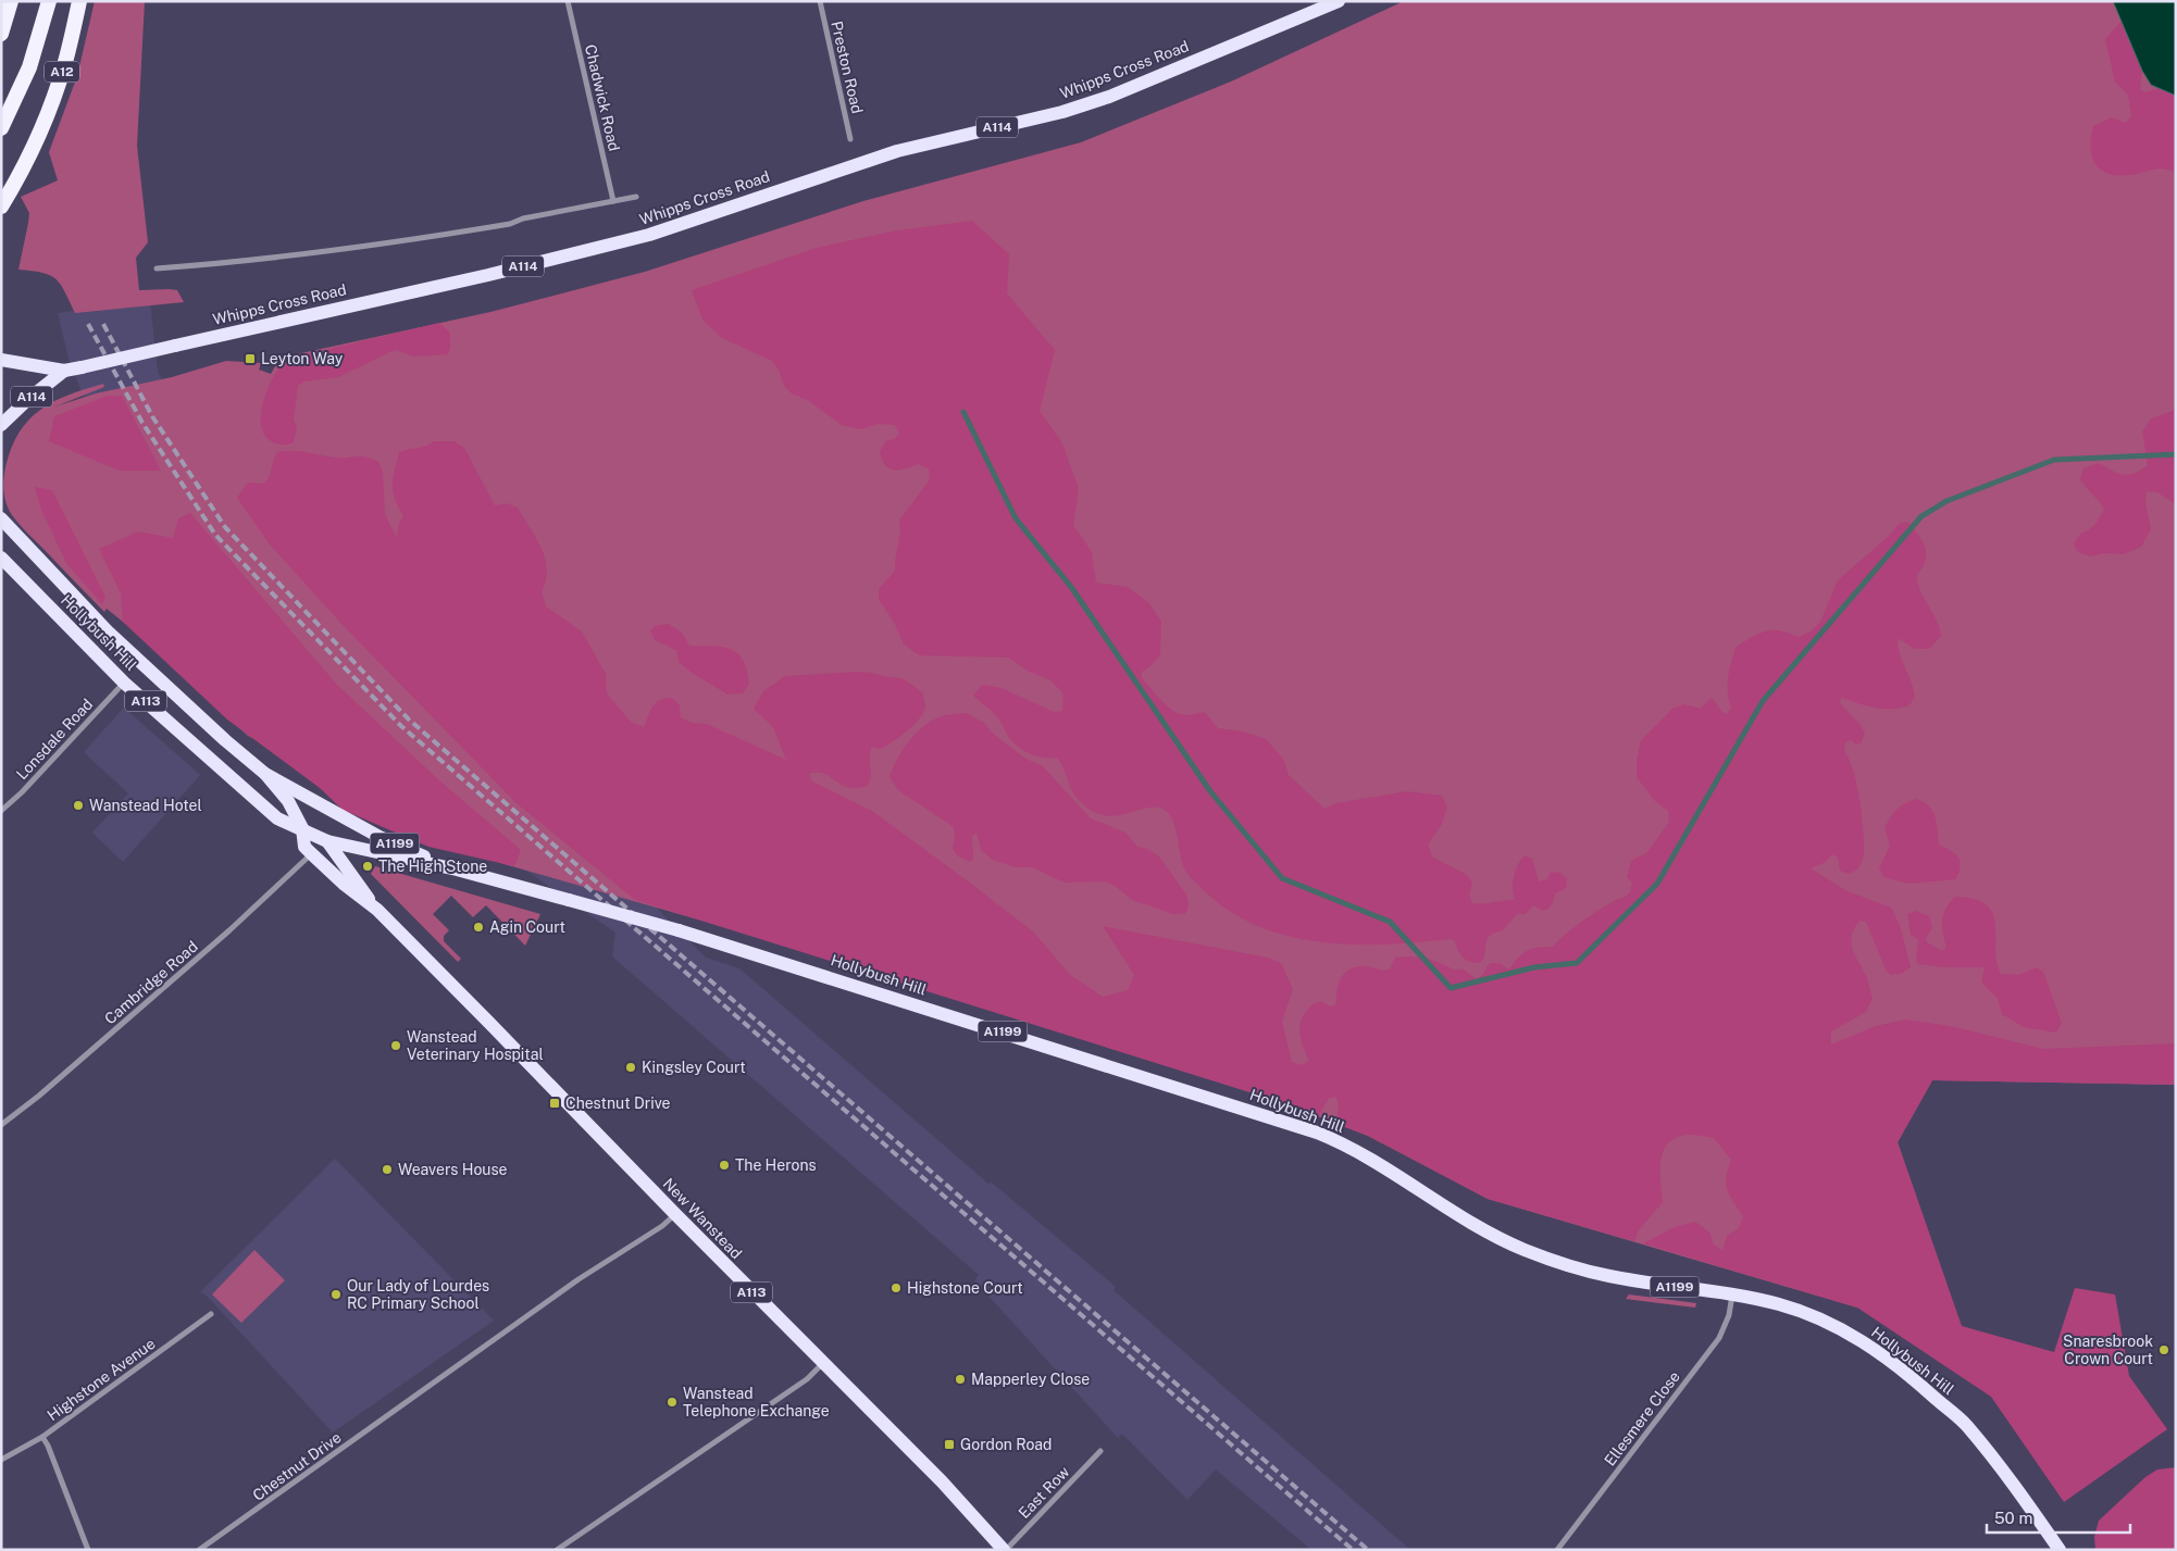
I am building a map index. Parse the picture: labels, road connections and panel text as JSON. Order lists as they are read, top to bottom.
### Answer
{
  "streets": {
    "highway": ["A12"],
    "main road": [
      "Whipps Cross Road",
      "A114",
      "Hollybush Hill",
      "A113",
      "A1199",
      "New Wanstead"
    ],
    "street": [
      "Preston Road",
      "Chadwick Road",
      "Lonsdale Road",
      "Cambridge Road",
      "Highstone Avenue",
      "Ellesmere Close",
      "Chestnut Drive",
      "East Row"
    ]
  },
  "crossings": [
    ["Whipps Cross Road", "Chadwick Road"],
    ["Hollybush Hill", "Lonsdale Road"],
    ["Hollybush Hill", "New Wanstead"],
    ["Hollybush Hill", "Ellesmere Close"],
    ["Cambridge Road", "New Wanstead"],
    ["New Wanstead", "Chestnut Drive"],
    ["New Wanstead", "East Row"]
  ],
  "places": {
    "transit": ["Leyton Way", "Chestnut Drive", "Gordon Road"],
    "other": [
      "Wanstead Hotel",
      "The High Stone",
      "Agin Court",
      "Wanstead Veterinary Hospital",
      "Kingsley Court",
      "The Herons",
      "Weavers House",
      "Highstone Court",
      "Our Lady of Lourdes RC Primary School",
      "Snaresbrook Crown Court",
      "Mapperley Close",
      "Wanstead Telephone Exchange"
    ]
  },
  "scale_bar": "50 m"
}
